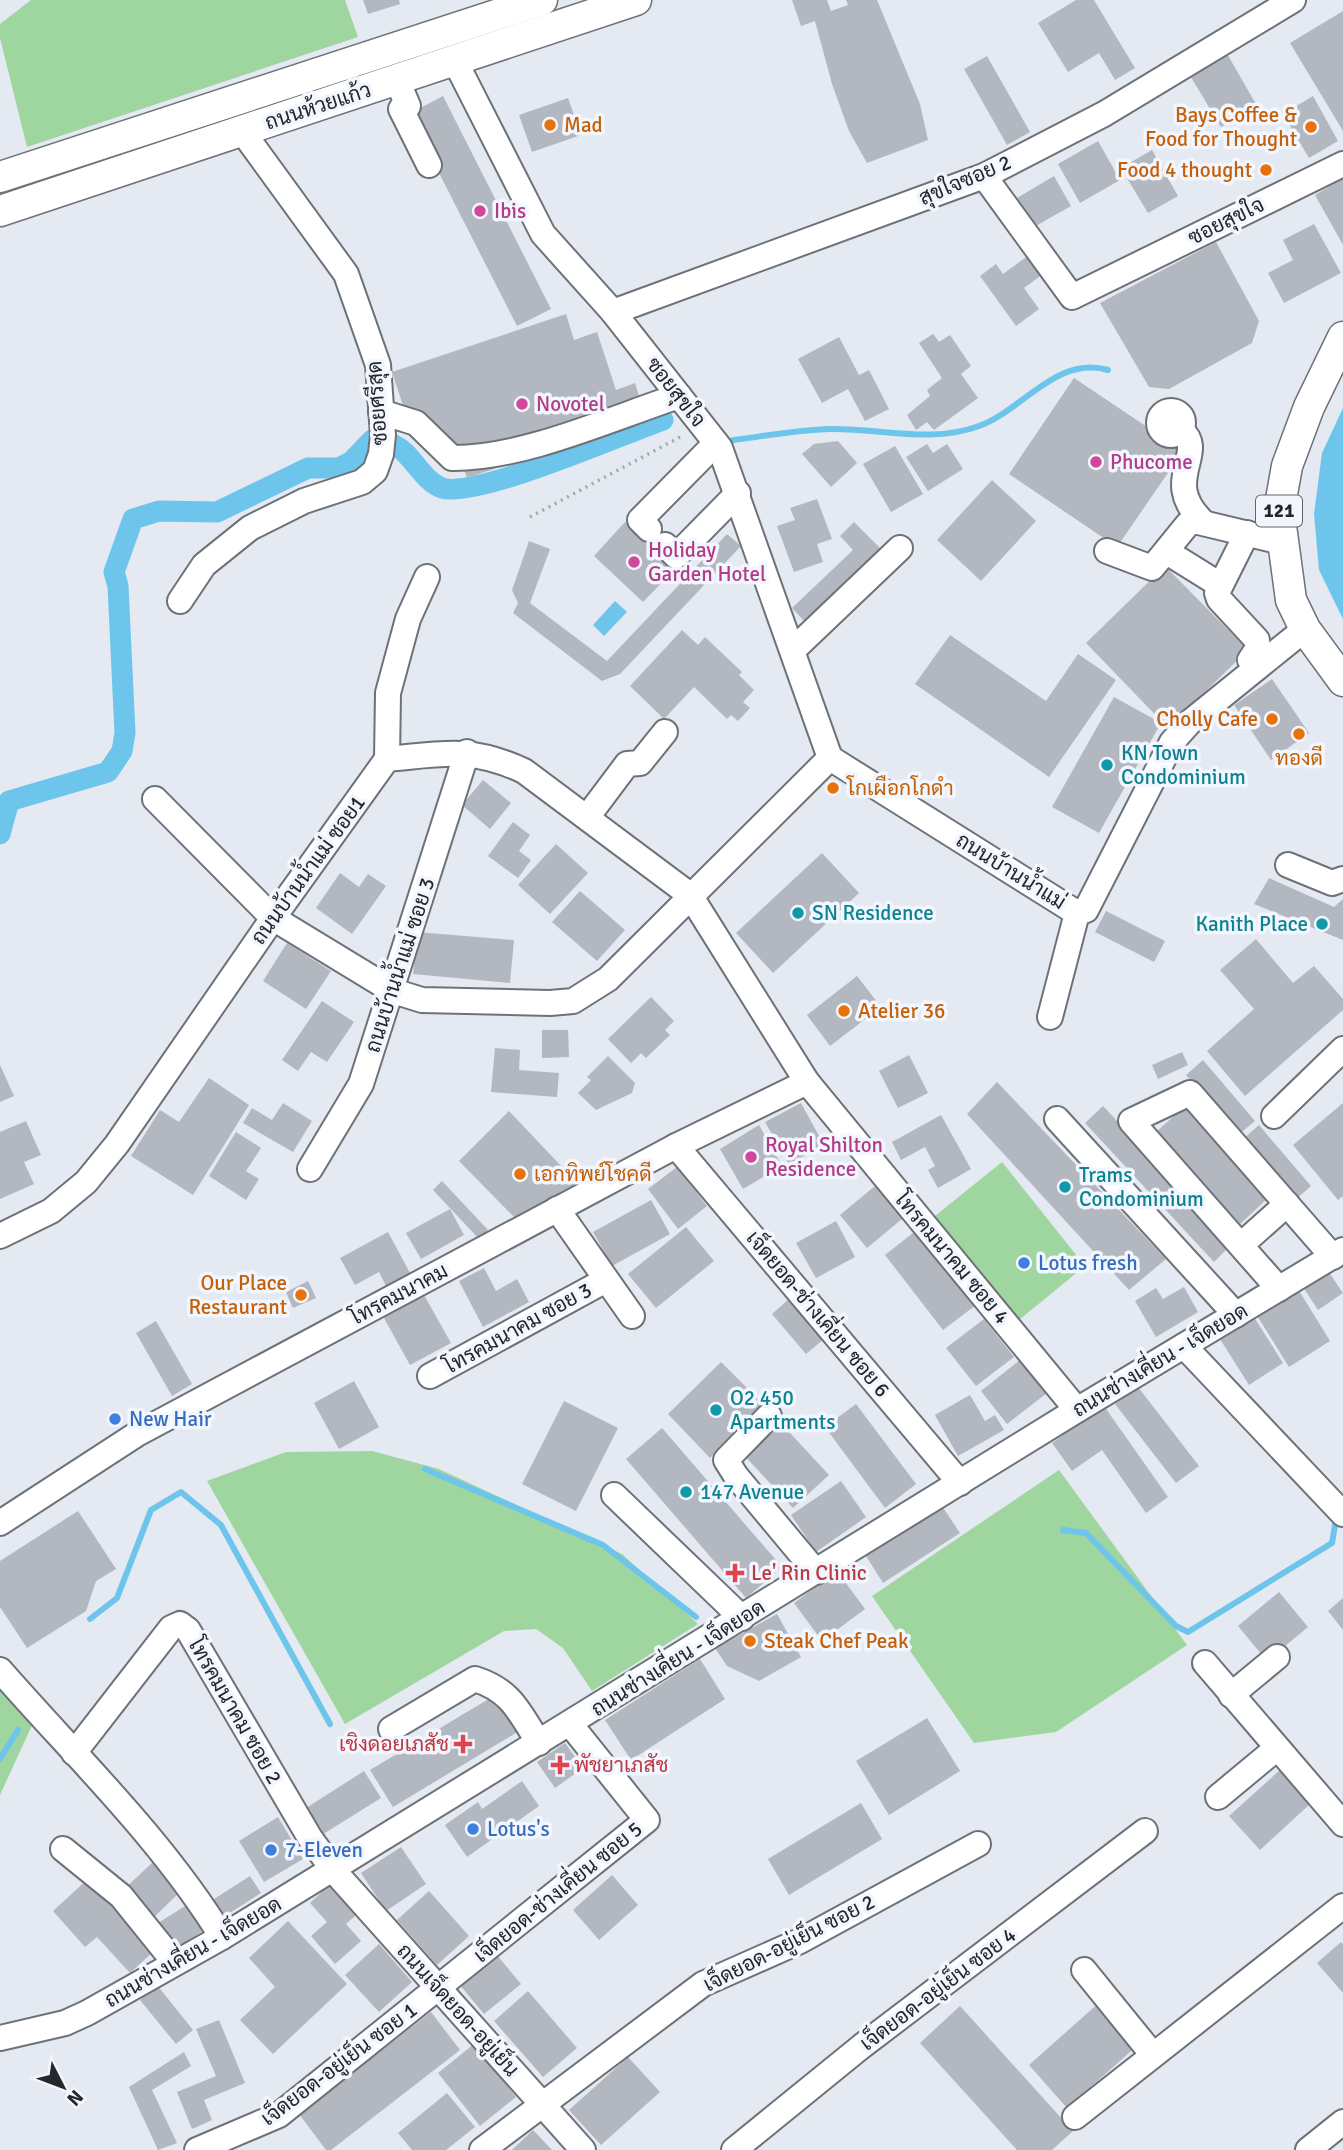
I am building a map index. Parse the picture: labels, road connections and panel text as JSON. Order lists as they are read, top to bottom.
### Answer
{
  "streets": {
    "main road": ["ถนนห้วยแก้ว", "121"],
    "street": [
      "สุขใจซอย 2",
      "ซอยสุขใจ",
      "ซอยศรีสุด",
      "ถนนบ้านน้ำแม่ ซอย1",
      "ถนนบ้านน้ำแม่",
      "ถนนบ้านน้ำแม่ ซอย 3",
      "โทรคมนาคม ซอย 4",
      "โทรคมนาคม",
      "เจ็ดยอด-ช่างเคี่ยน ซอย 6",
      "โทรคมนาคม ซอย 3",
      "ถนนช่างเคี่ยน - เจ็ดยอด",
      "โทรคมนาคม ซอย 2",
      "เจ็ดยอด-ช่างเคี่ยน ซอย 5",
      "เจ็ดยอด-อยู่เย็น ซอย 2",
      "เจ็ดยอด-อยู่เย็น ซอย 4",
      "ถนนเจ็ดยอด-อยู่เย็น",
      "เจ็ดยอด-อยู่เย็น ซอย 1"
    ]
  },
  "crossings": [
    ["ถนนห้วยแก้ว", "ซอยสุขใจ"],
    ["ถนนห้วยแก้ว", "ซอยศรีสุด"],
    ["สุขใจซอย 2", "ซอยสุขใจ"],
    ["ซอยสุขใจ", "ถนนบ้านน้ำแม่"],
    ["121", "ถนนบ้านน้ำแม่"],
    ["โทรคมนาคม ซอย 4", "โทรคมนาคม"],
    ["โทรคมนาคม ซอย 4", "ถนนช่างเคี่ยน - เจ็ดยอด"],
    ["โทรคมนาคม", "เจ็ดยอด-ช่างเคี่ยน ซอย 6"],
    ["โทรคมนาคม", "โทรคมนาคม ซอย 3"],
    ["เจ็ดยอด-ช่างเคี่ยน ซอย 6", "ถนนช่างเคี่ยน - เจ็ดยอด"],
    ["ถนนช่างเคี่ยน - เจ็ดยอด", "โทรคมนาคม ซอย 2"],
    ["ถนนช่างเคี่ยน - เจ็ดยอด", "เจ็ดยอด-ช่างเคี่ยน ซอย 5"],
    ["ถนนช่างเคี่ยน - เจ็ดยอด", "ถนนเจ็ดยอด-อยู่เย็น"],
    ["โทรคมนาคม ซอย 2", "ถนนเจ็ดยอด-อยู่เย็น"],
    ["เจ็ดยอด-ช่างเคี่ยน ซอย 5", "ถนนเจ็ดยอด-อยู่เย็น"],
    ["เจ็ดยอด-ช่างเคี่ยน ซอย 5", "เจ็ดยอด-อยู่เย็น ซอย 1"],
    ["เจ็ดยอด-อยู่เย็น ซอย 2", "ถนนเจ็ดยอด-อยู่เย็น"],
    ["ถนนเจ็ดยอด-อยู่เย็น", "เจ็ดยอด-อยู่เย็น ซอย 1"]
  ],
  "places": {
    "other": [
      "Mad",
      "Bays Coffee & Food for Thought",
      "Food 4 thought",
      "Ibis",
      "Novotel",
      "Phucome",
      "Holiday Garden Hotel",
      "Cholly Cafe",
      "ทองดี",
      "KN Town Condominium",
      "โกเผือกโกดำ",
      "SN Residence",
      "Kanith Place",
      "Atelier 36",
      "Royal Shilton Residence",
      "เอกทิพย์โชคดี",
      "Trams Condominium",
      "Lotus fresh",
      "Our Place Restaurant",
      "O2 450 Apartments",
      "New Hair",
      "147 Avenue",
      "Steak Chef Peak",
      "Lotus's",
      "7-Eleven"
    ],
    "health": ["Le' Rin Clinic", "เชิงดอยเภสัช", "พัชยาเภสัช"]
  },
  "north": "bottom right"
}
